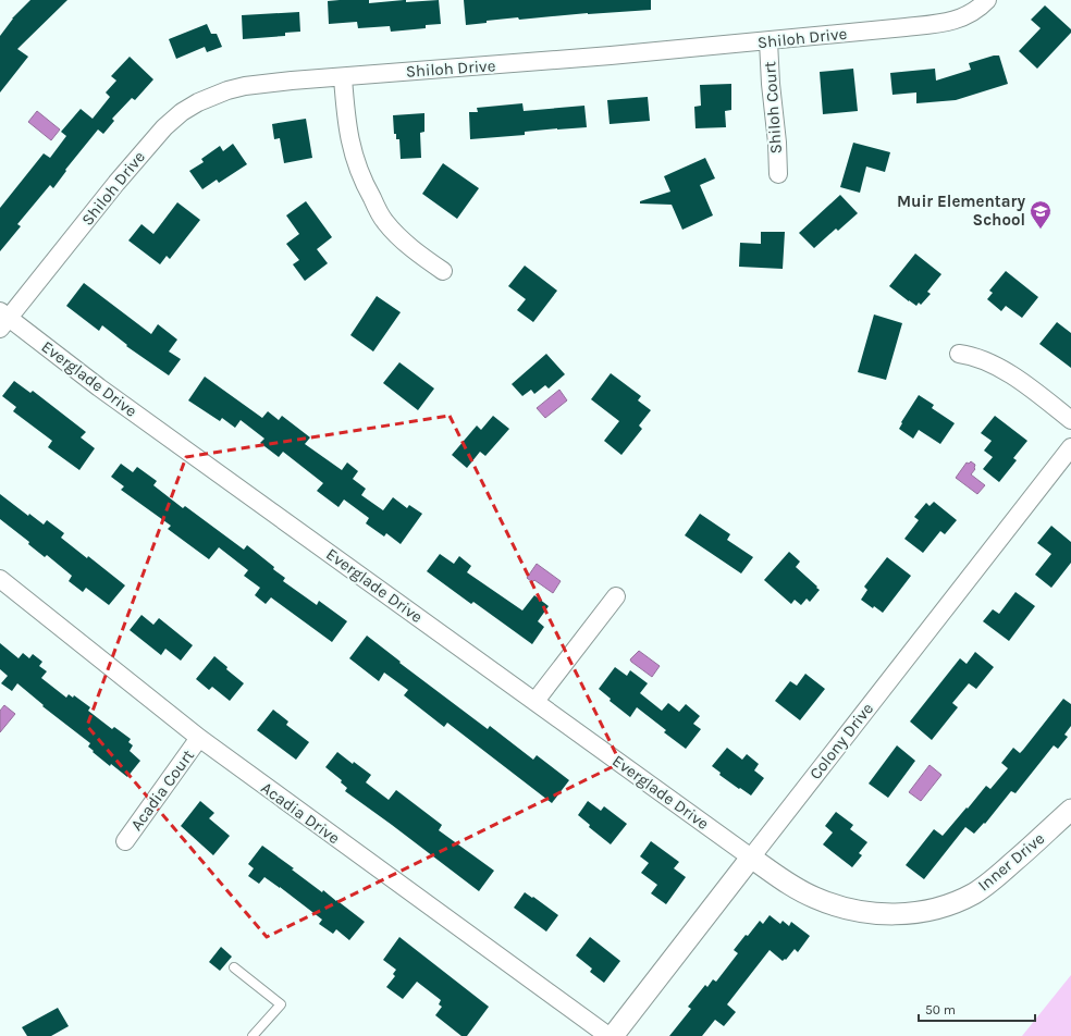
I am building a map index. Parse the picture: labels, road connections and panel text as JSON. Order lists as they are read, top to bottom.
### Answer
{
  "streets": {
    "street": [
      "Shiloh Drive",
      "Shiloh Court",
      "Everglade Drive",
      "Colony Drive",
      "Acadia Court",
      "Acadia Drive",
      "Inner Drive"
    ]
  },
  "crossings": [
    ["Shiloh Drive", "Shiloh Court"],
    ["Shiloh Drive", "Everglade Drive"],
    ["Everglade Drive", "Colony Drive"],
    ["Everglade Drive", "Inner Drive"],
    ["Colony Drive", "Inner Drive"],
    ["Acadia Court", "Acadia Drive"]
  ],
  "places": {
    "school or university": ["Muir Elementary School"]
  },
  "scale_bar": "50 m"
}
